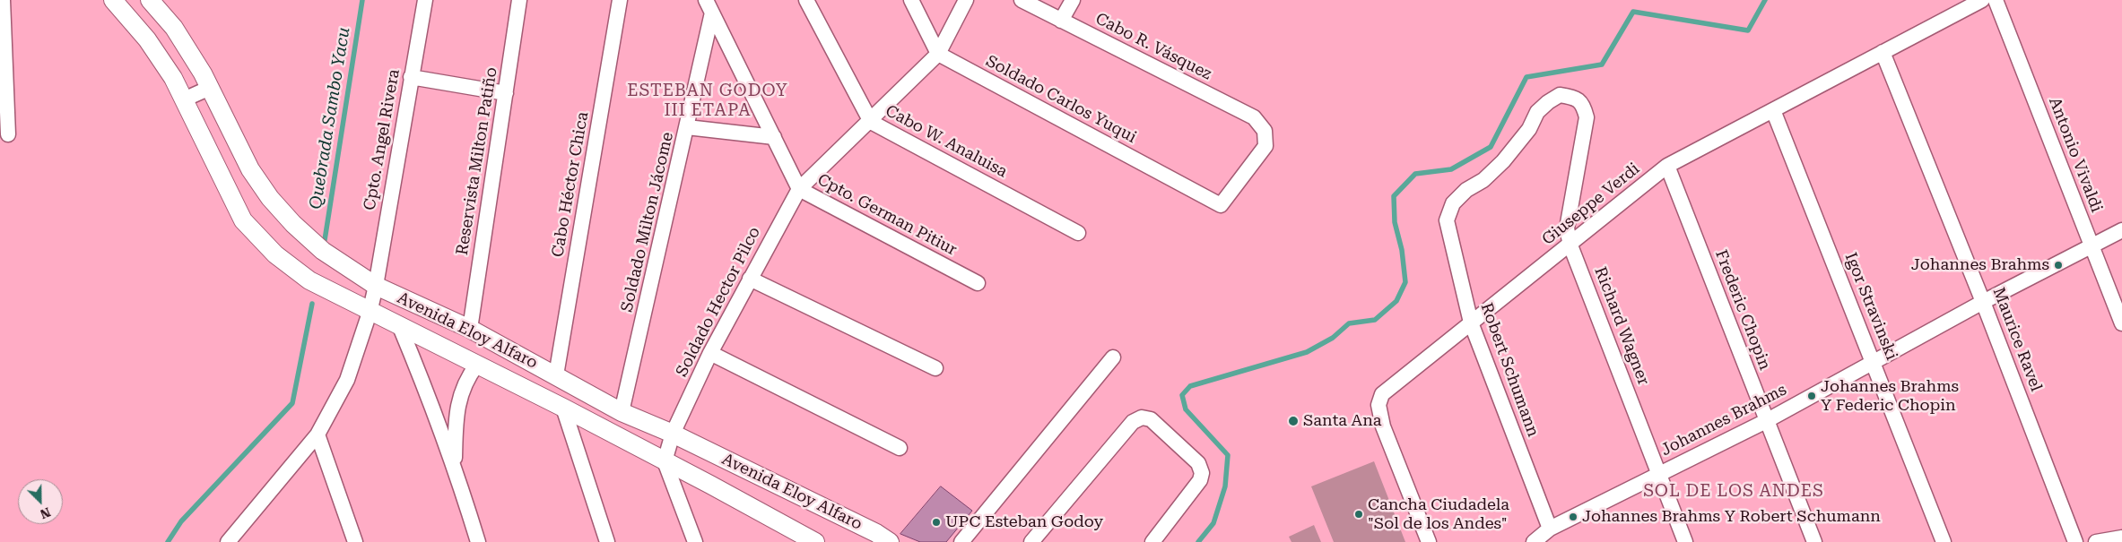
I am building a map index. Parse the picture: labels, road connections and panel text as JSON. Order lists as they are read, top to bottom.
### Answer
{
  "streets": {
    "street": [
      "Cabo R. Vásquez",
      "Soldado Carlos Yuqui",
      "Cpto. Angel Rivera",
      "Cabo W. Analuisa",
      "Antonio Vivaldi",
      "Reservista Milton Patiño",
      "Cabo Héctor Chica",
      "Giuseppe Verdi",
      "Cpto. German Pitiur",
      "Soldado Milton Jácome",
      "Soldado Hector Pilco",
      "Igor Stravinski",
      "Frederic Chopin",
      "Richard Wagner",
      "Avenida Eloy Alfaro",
      "Maurice Ravel",
      "Robert Schumann",
      "Johannes Brahms"
    ]
  },
  "crossings": [
    ["Cabo R. Vásquez", "Soldado Carlos Yuqui"],
    ["Soldado Carlos Yuqui", "Soldado Hector Pilco"],
    ["Cpto. Angel Rivera", "Avenida Eloy Alfaro"],
    ["Cabo W. Analuisa", "Soldado Hector Pilco"],
    ["Antonio Vivaldi", "Johannes Brahms"],
    ["Reservista Milton Patiño", "Avenida Eloy Alfaro"],
    ["Cabo Héctor Chica", "Avenida Eloy Alfaro"],
    ["Giuseppe Verdi", "Igor Stravinski"],
    ["Giuseppe Verdi", "Frederic Chopin"],
    ["Giuseppe Verdi", "Richard Wagner"],
    ["Giuseppe Verdi", "Maurice Ravel"],
    ["Giuseppe Verdi", "Robert Schumann"],
    ["Cpto. German Pitiur", "Soldado Milton Jácome"],
    ["Cpto. German Pitiur", "Soldado Hector Pilco"],
    ["Soldado Milton Jácome", "Avenida Eloy Alfaro"],
    ["Soldado Hector Pilco", "Avenida Eloy Alfaro"],
    ["Igor Stravinski", "Johannes Brahms"],
    ["Frederic Chopin", "Johannes Brahms"],
    ["Richard Wagner", "Robert Schumann"],
    ["Richard Wagner", "Johannes Brahms"],
    ["Maurice Ravel", "Johannes Brahms"],
    ["Robert Schumann", "Johannes Brahms"]
  ],
  "districts": ["ESTEBAN GODOY III ETAPA", "SOL DE LOS ANDES"],
  "water": ["Quebrada Sambo Yacu"],
  "places": [
    "Johannes Brahms",
    "Johannes Brahms Y Federic Chopin",
    "Santa Ana",
    "Cancha Ciudadela \"Sol de los Andes\"",
    "Johannes Brahms Y Robert Schumann",
    "UPC Esteban Godoy"
  ],
  "north": "bottom right"
}
